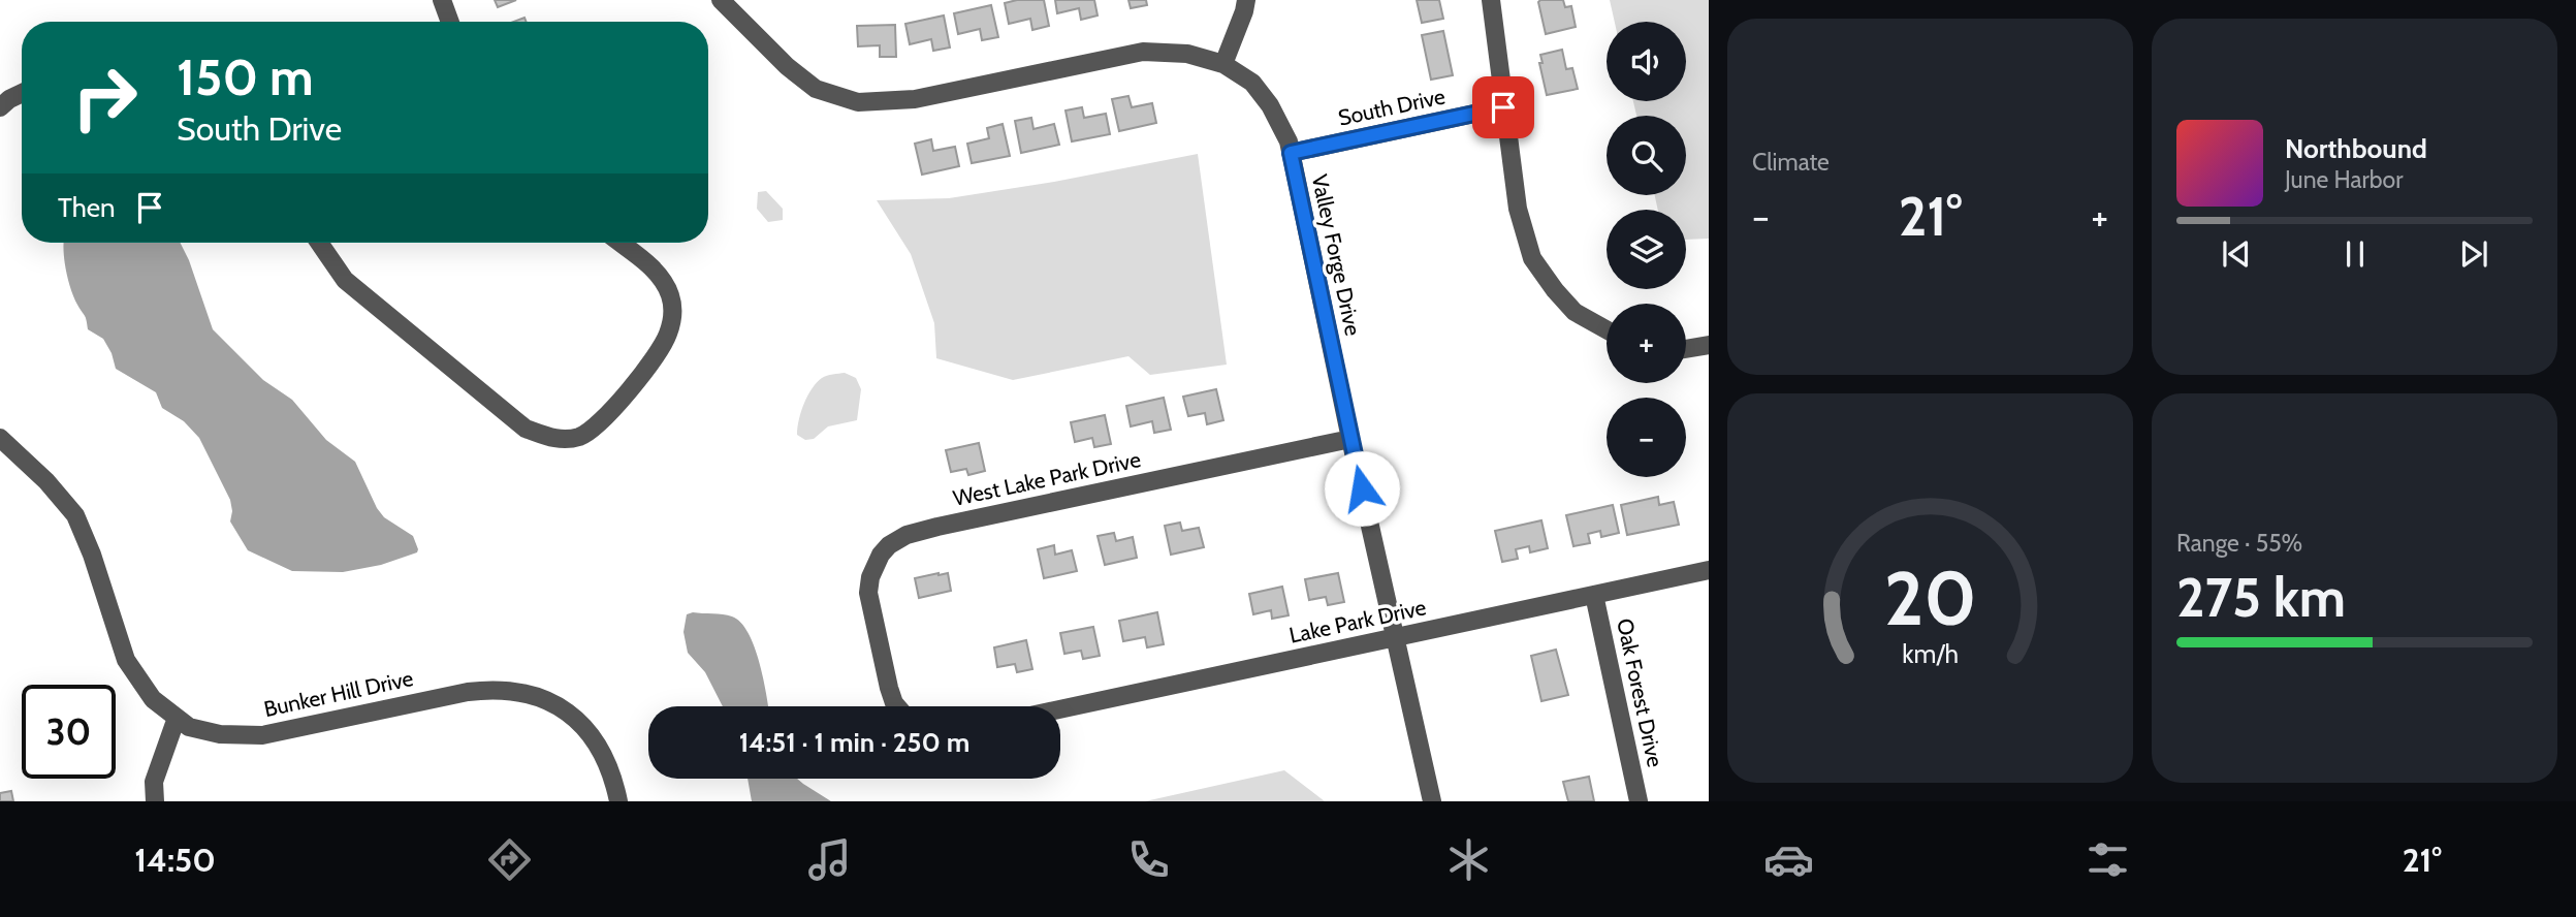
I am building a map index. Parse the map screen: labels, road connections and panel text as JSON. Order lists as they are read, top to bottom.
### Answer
{
  "streets": {
    "street": [
      "South Drive",
      "Valley Forge Drive",
      "West Lake Park Drive",
      "Lake Park Drive",
      "Oak Forest Drive",
      "Bunker Hill Drive"
    ]
  },
  "crossings": [
    ["South Drive", "Valley Forge Drive"],
    ["Valley Forge Drive", "West Lake Park Drive"],
    ["Valley Forge Drive", "Lake Park Drive"],
    ["Lake Park Drive", "Oak Forest Drive"]
  ],
  "page": {
    "tile": [
      "Climate",
      ["Range · 55%", "275 km"]
    ],
    "map_buttons": ["+", "−"],
    "turn": ["150 m", "South Drive"],
    "song": ["Northbound", "June Harbor"],
    "then": "Then",
    "heat": ["−", "21°", "+"],
    "limit": "30",
    "trip": "14:51 · 1 min · 250 m",
    "tabs": ["14:50", "21°"],
    "gauge": ["20", "km/h"]
  }
}
